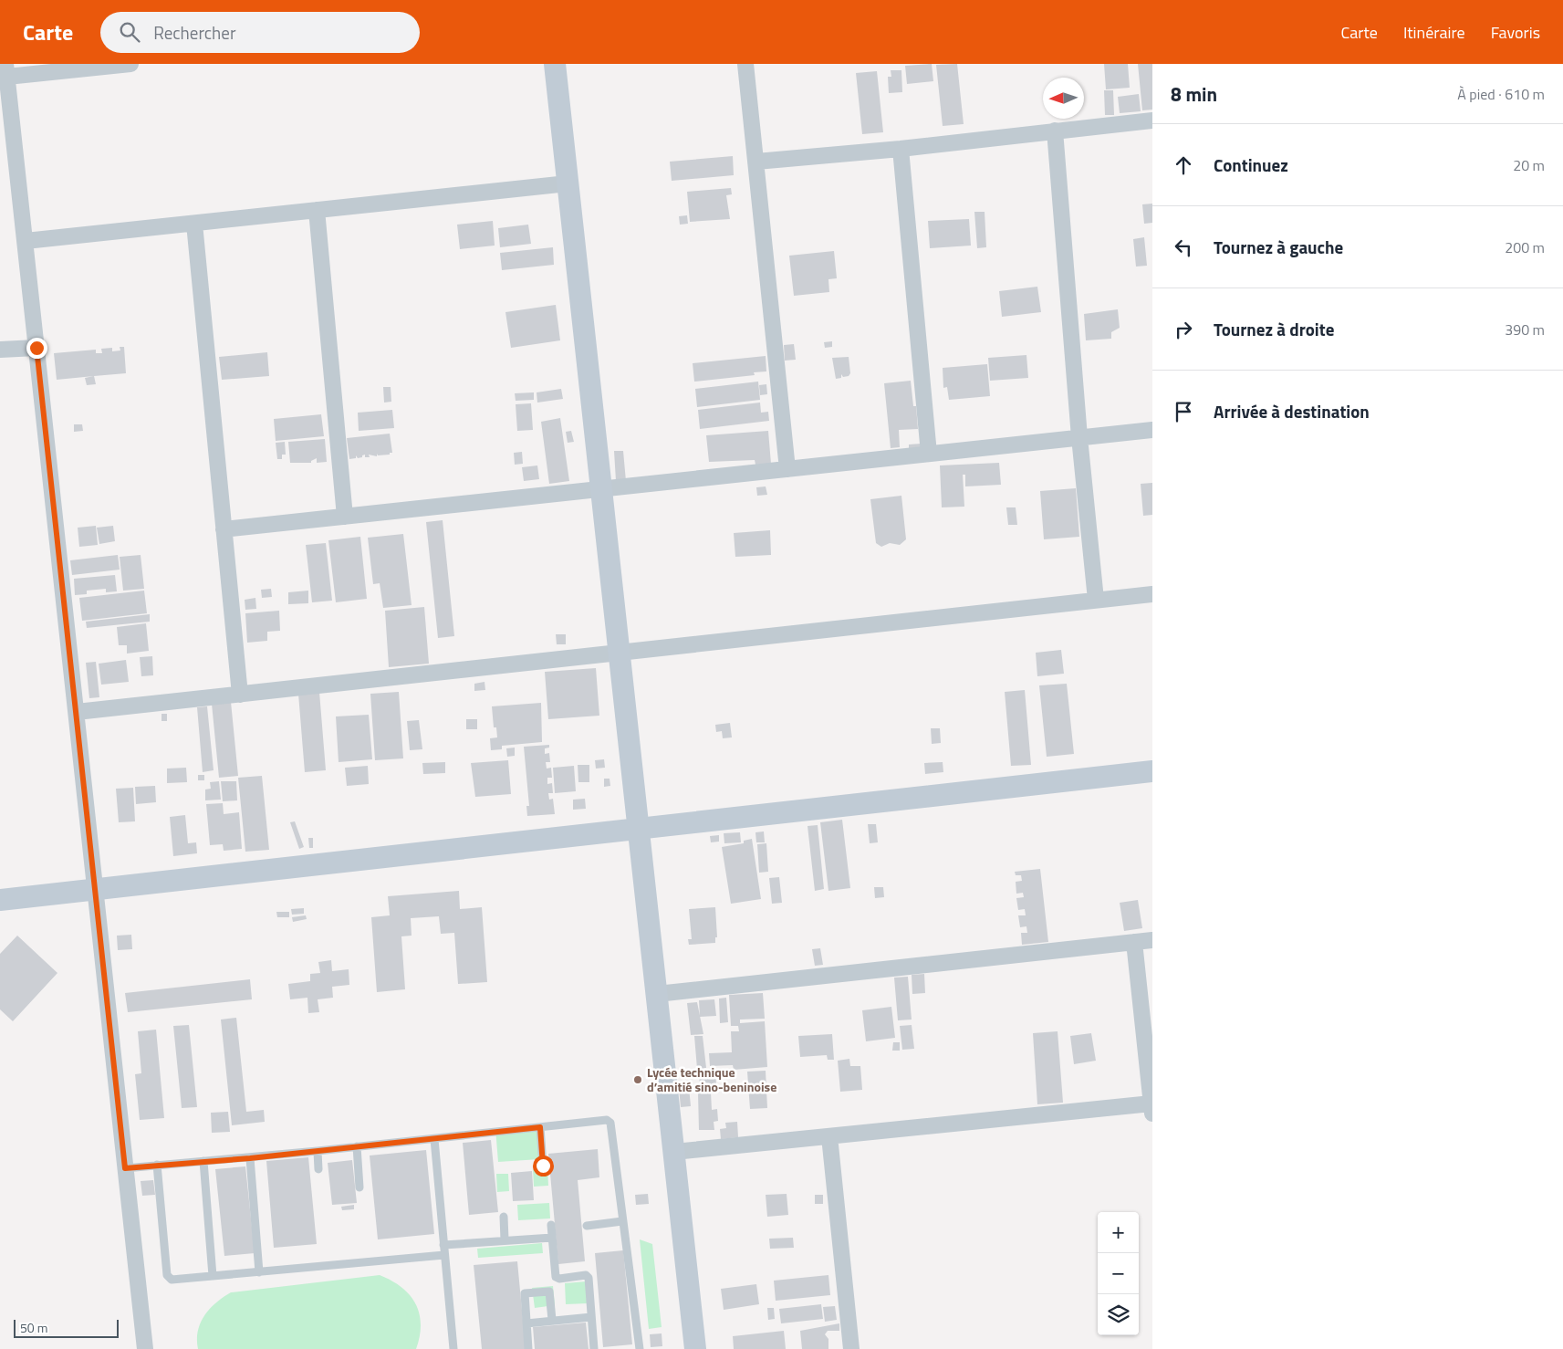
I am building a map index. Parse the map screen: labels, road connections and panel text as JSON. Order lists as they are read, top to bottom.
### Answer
{
  "places": ["Lycée technique d’amitié sino-beninoise"],
  "scale_bar": "50 m",
  "north": "left",
  "page": {
    "header": "Carte",
    "search": "Rechercher",
    "nav": ["Carte", "Itinéraire", "Favoris"],
    "heading": ["8 min", "À pied · 610 m"],
    "list": [
      ["Continuez", "20 m"],
      ["Tournez à gauche", "200 m"],
      ["Tournez à droite", "390 m"],
      "Arrivée à destination"
    ],
    "map_buttons": ["+", "−"],
    "scale": "50 m"
  }
}
